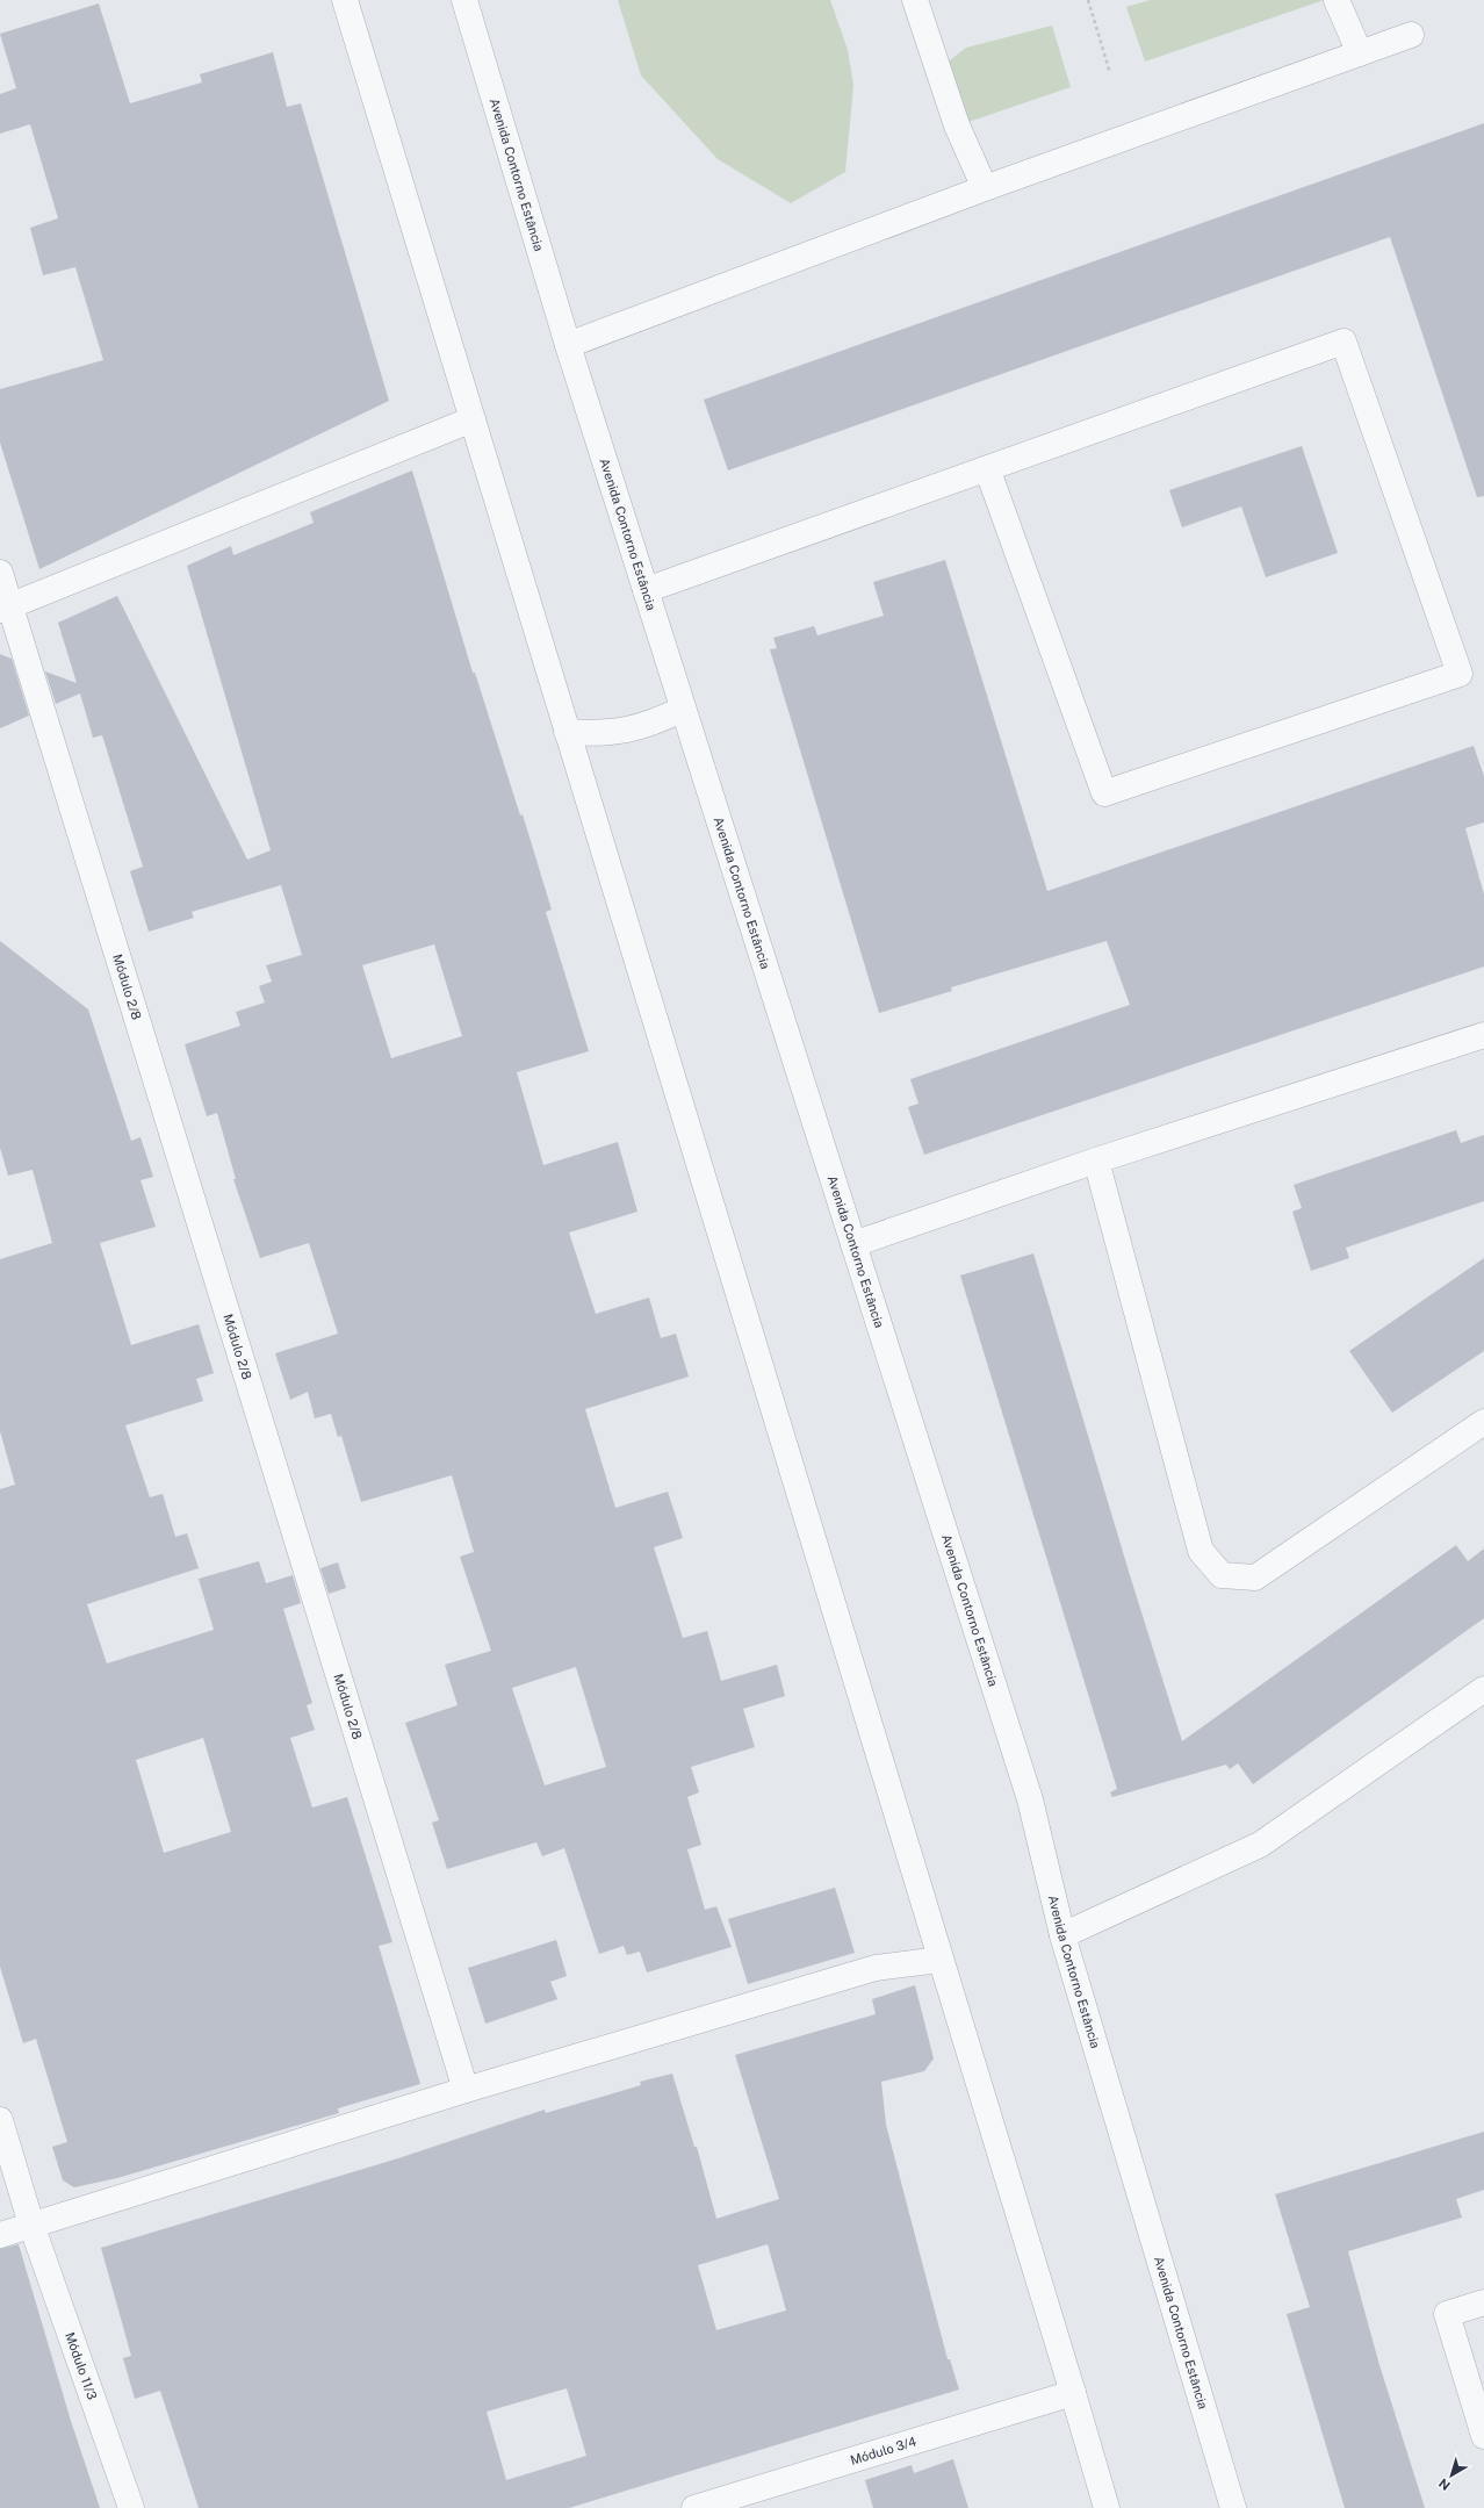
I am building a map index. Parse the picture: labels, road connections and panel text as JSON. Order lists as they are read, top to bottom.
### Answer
{
  "streets": {
    "street": [
      "Avenida Contorno Estância",
      "Módulo 2/8",
      "Módulo 11/3",
      "Módulo 3/4"
    ]
  },
  "north": "bottom left"
}
